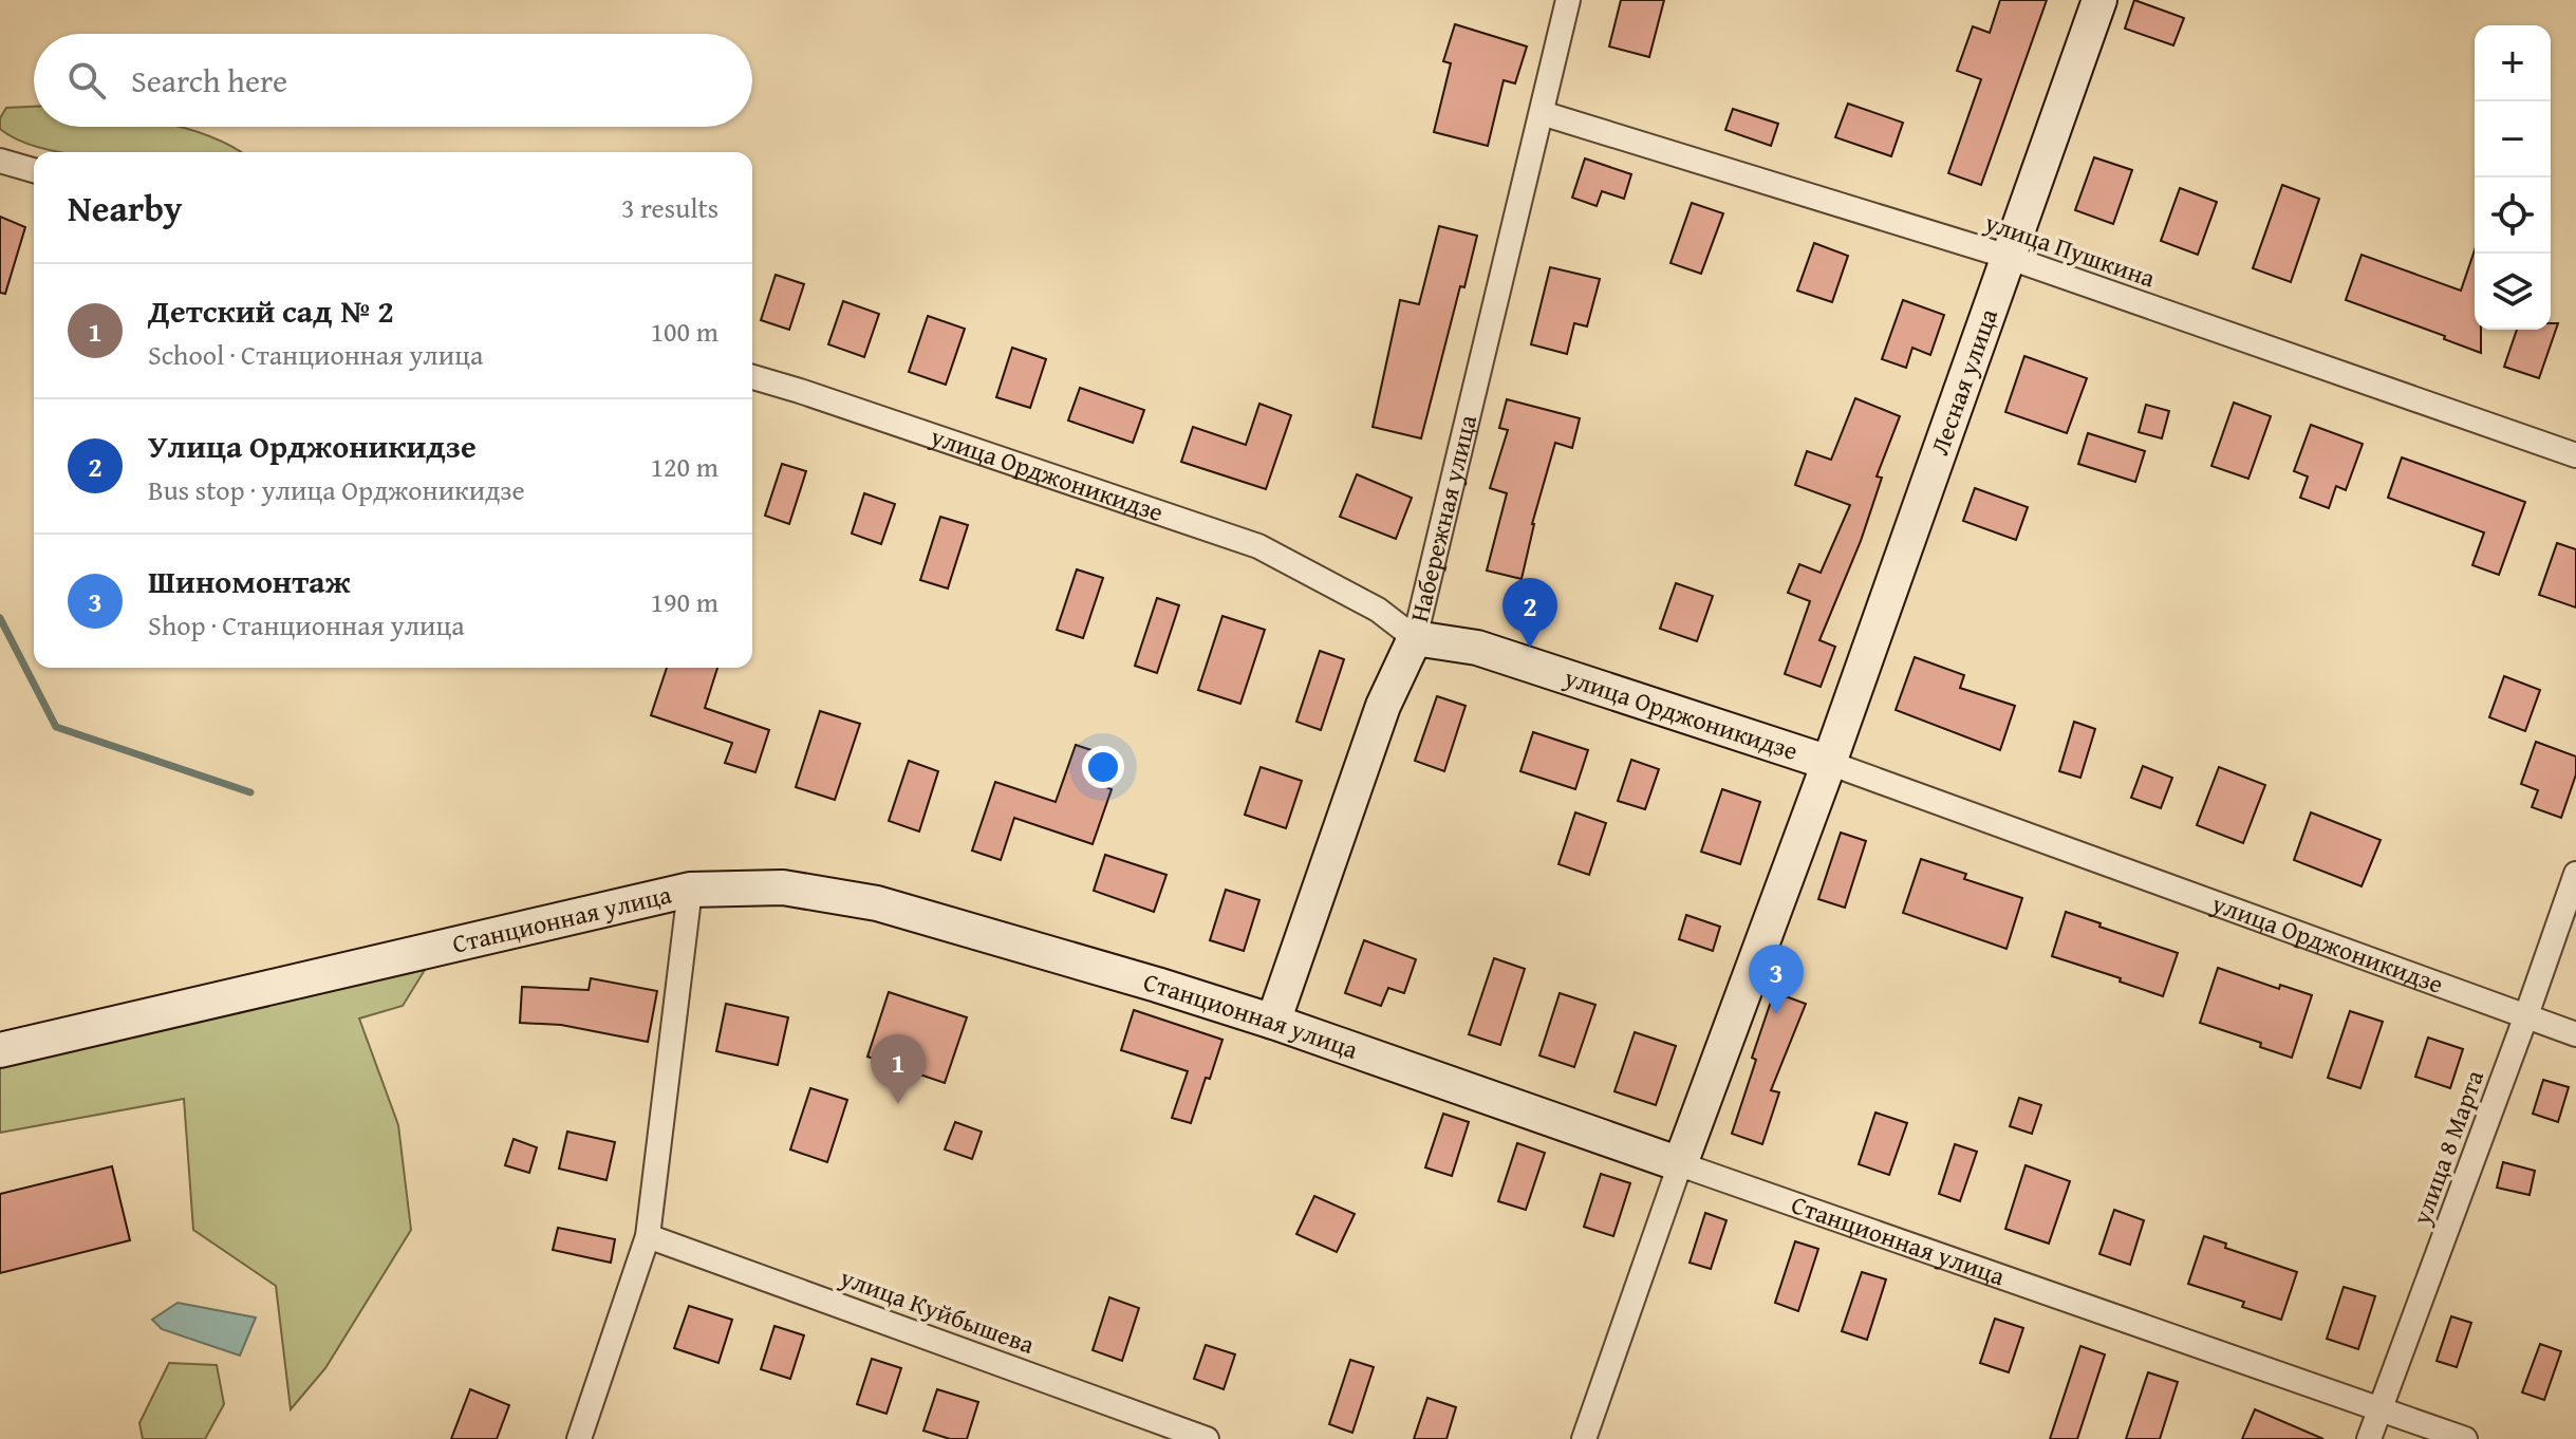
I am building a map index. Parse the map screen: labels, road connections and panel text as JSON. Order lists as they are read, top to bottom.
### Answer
{
  "streets": {
    "main road": [
      "Лесная улица",
      "улица Орджоникидзе",
      "Набережная улица",
      "Станционная улица"
    ],
    "street": ["улица Пушкина", "улица 8 Марта", "улица Куйбышева"]
  },
  "crossings": [
    ["улица Пушкина", "Лесная улица"],
    ["улица Пушкина", "Набережная улица"],
    ["Лесная улица", "улица Орджоникидзе"],
    ["Лесная улица", "Станционная улица"],
    ["улица Орджоникидзе", "Набережная улица"],
    ["улица Орджоникидзе", "улица 8 Марта"],
    ["Набережная улица", "Станционная улица"],
    ["Станционная улица", "улица 8 Марта"]
  ],
  "page": {
    "map_buttons": ["+", "−"],
    "search": "Search here",
    "heading": ["Nearby", "3 results"],
    "list": [
      {
        "mark": "1",
        "name": "Детский сад № 2",
        "note": "School · Станционная улица",
        "value": "100 m"
      },
      {
        "mark": "2",
        "name": "Улица Орджоникидзе",
        "note": "Bus stop · улица Орджоникидзе",
        "value": "120 m"
      },
      {
        "mark": "3",
        "name": "Шиномонтаж",
        "note": "Shop · Станционная улица",
        "value": "190 m"
      }
    ],
    "pins": ["2", "3", "1"]
  }
}
